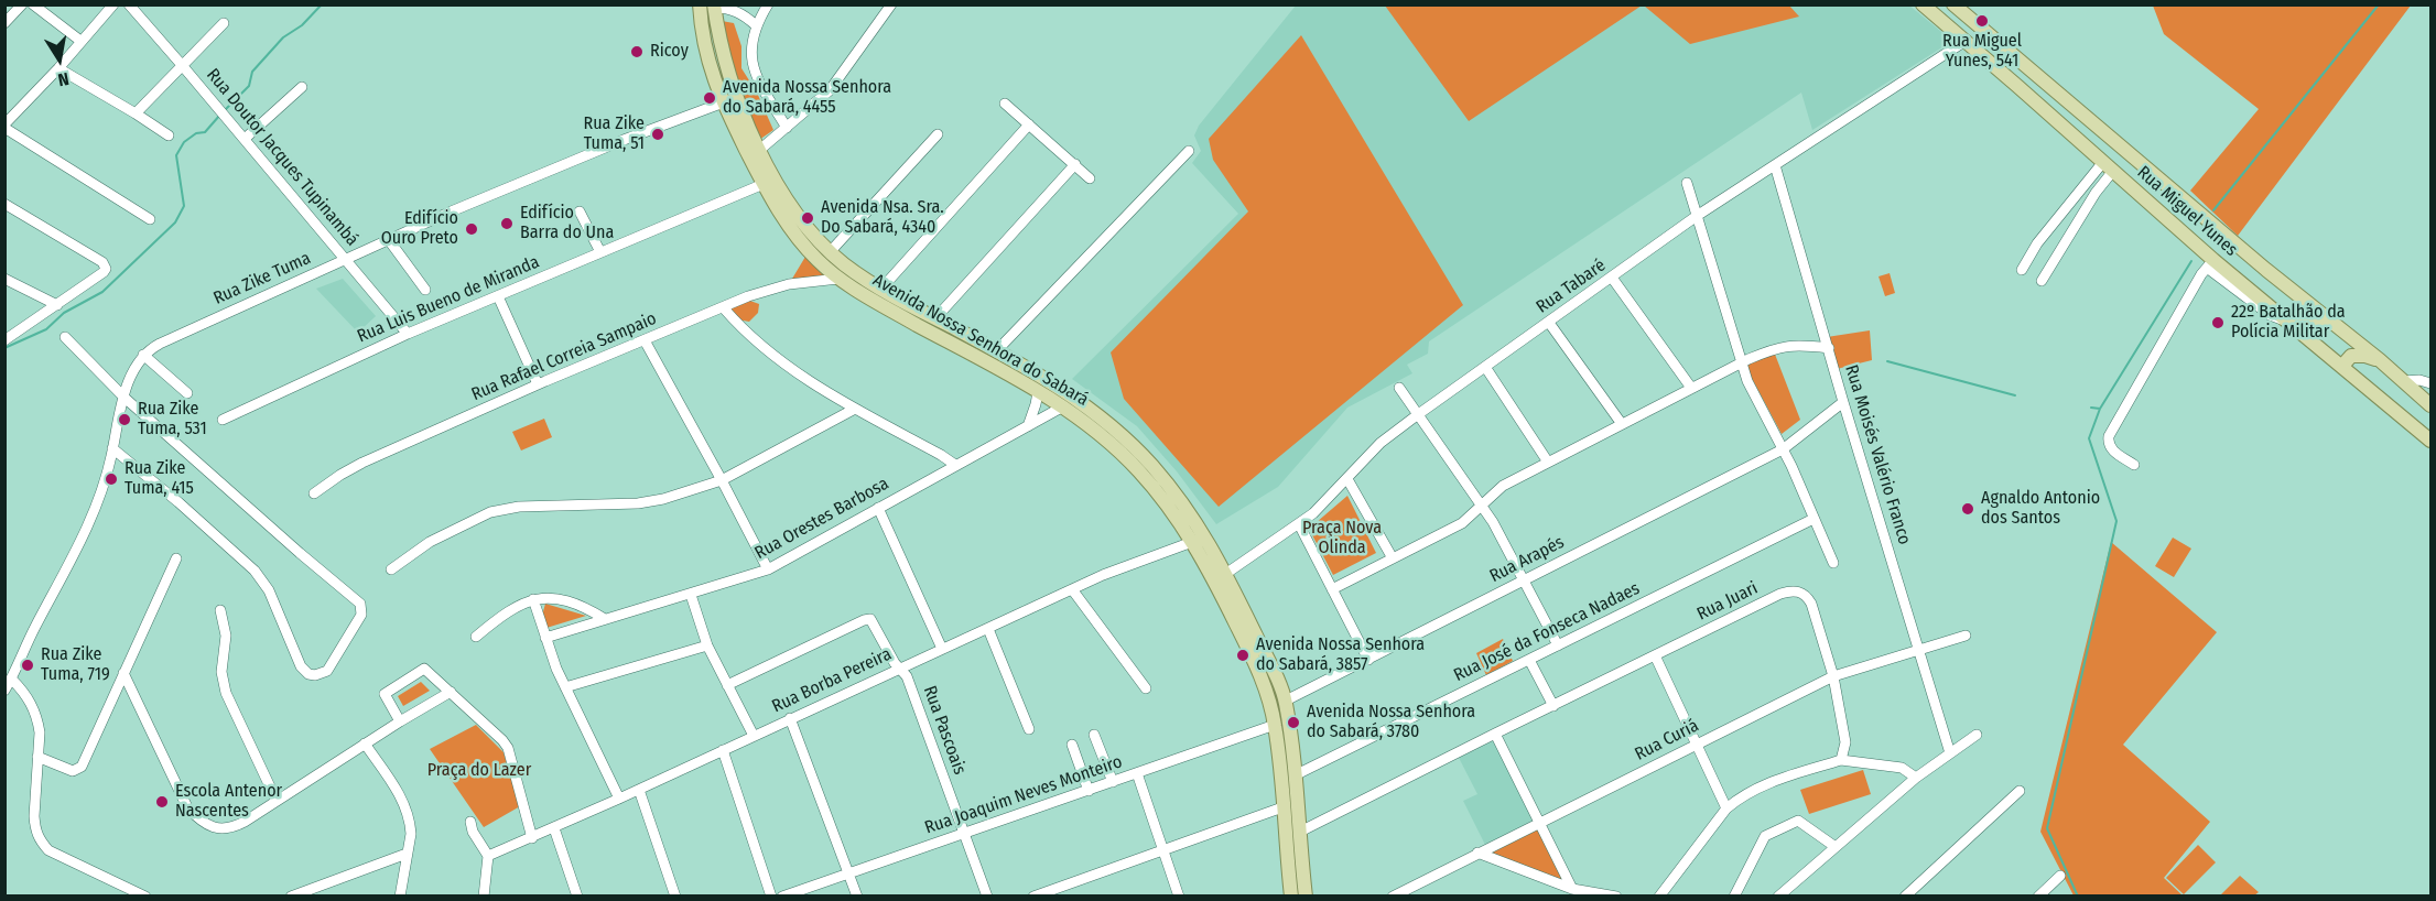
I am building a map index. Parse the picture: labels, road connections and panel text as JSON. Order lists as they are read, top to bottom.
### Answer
{
  "streets": {
    "main road": ["Rua Miguel Yunes", "Avenida Nossa Senhora do Sabará"],
    "street": [
      "Rua Doutor Jacques Tupinambá",
      "Rua Zike Tuma",
      "Rua Tabaré",
      "Rua Luis Bueno de Miranda",
      "Rua Rafael Correia Sampaio",
      "Rua Moisés Valério Franco",
      "Rua Orestes Barbosa",
      "Rua Arapés",
      "Rua Juari",
      "Rua José da Fonseca Nadaes",
      "Rua Borba Pereira",
      "Rua Pascoais",
      "Rua Curiá",
      "Rua Joaquim Neves Monteiro"
    ]
  },
  "crossings": [
    ["Rua Doutor Jacques Tupinambá", "Rua Zike Tuma"],
    ["Rua Doutor Jacques Tupinambá", "Rua Luis Bueno de Miranda"],
    ["Rua Miguel Yunes", "Rua Tabaré"],
    ["Rua Zike Tuma", "Avenida Nossa Senhora do Sabará"],
    ["Rua Tabaré", "Avenida Nossa Senhora do Sabará"],
    ["Rua Tabaré", "Rua Moisés Valério Franco"],
    ["Rua Luis Bueno de Miranda", "Avenida Nossa Senhora do Sabará"],
    ["Avenida Nossa Senhora do Sabará", "Rua Rafael Correia Sampaio"],
    ["Avenida Nossa Senhora do Sabará", "Rua Orestes Barbosa"],
    ["Avenida Nossa Senhora do Sabará", "Rua Arapés"],
    ["Avenida Nossa Senhora do Sabará", "Rua Juari"],
    ["Avenida Nossa Senhora do Sabará", "Rua José da Fonseca Nadaes"],
    ["Avenida Nossa Senhora do Sabará", "Rua Borba Pereira"],
    ["Avenida Nossa Senhora do Sabará", "Rua Joaquim Neves Monteiro"],
    ["Rua Moisés Valério Franco", "Rua Arapés"],
    ["Rua Moisés Valério Franco", "Rua Curiá"],
    ["Rua Juari", "Rua Curiá"],
    ["Rua Borba Pereira", "Rua Pascoais"],
    ["Rua Pascoais", "Rua Joaquim Neves Monteiro"]
  ],
  "parks": ["Praça Nova Olinda", "Praça do Lazer"],
  "places": [
    "Rua Miguel Yunes, 541",
    "Ricoy",
    "Avenida Nossa Senhora do Sabará, 4455",
    "Rua Zike Tuma, 51",
    "Avenida Nsa. Sra. Do Sabará, 4340",
    "Edifício Barra do Una",
    "Edifício Ouro Preto",
    "22º Batalhão da Polícia Militar",
    "Rua Zike Tuma, 531",
    "Rua Zike Tuma, 415",
    "Agnaldo Antonio dos Santos",
    "Avenida Nossa Senhora do Sabará, 3857",
    "Rua Zike Tuma, 719",
    "Avenida Nossa Senhora do Sabará, 3780",
    "Escola Antenor Nascentes"
  ],
  "north": "bottom"
}
